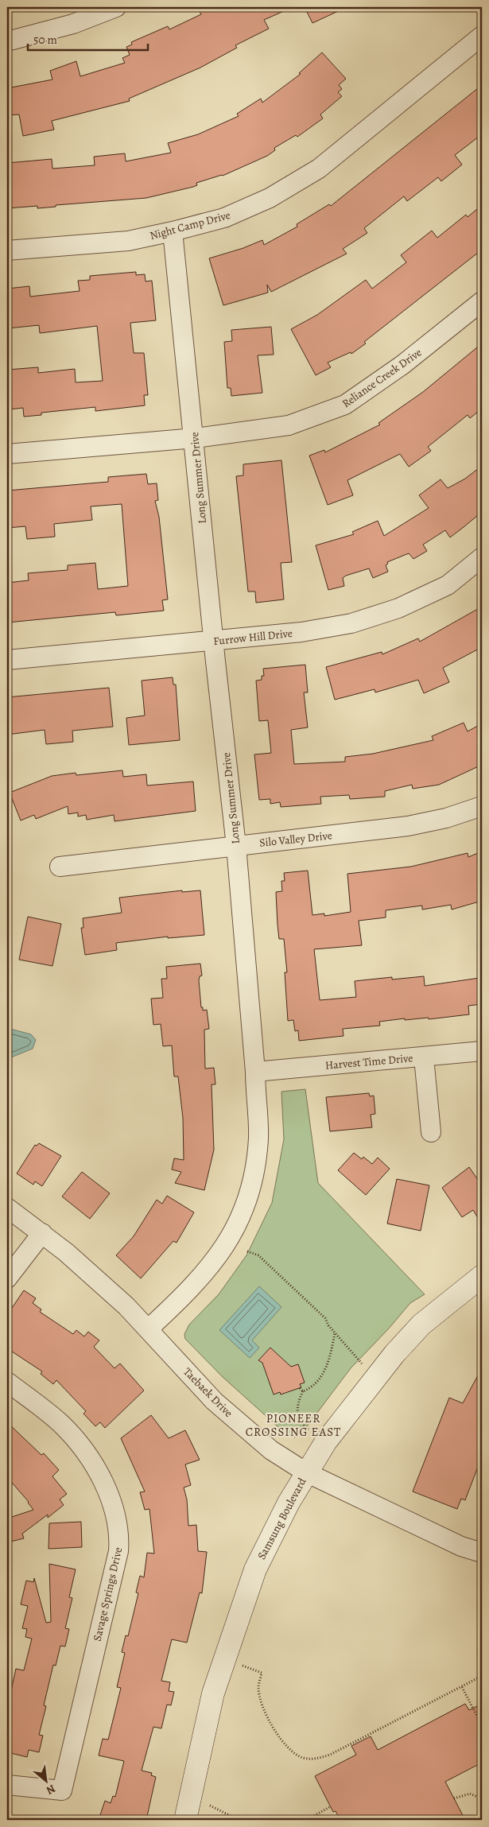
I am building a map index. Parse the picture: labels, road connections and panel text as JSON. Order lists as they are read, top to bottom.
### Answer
{
  "streets": {
    "street": [
      "Night Camp Drive",
      "Reliance Creek Drive",
      "Long Summer Drive",
      "Furrow Hill Drive",
      "Silo Valley Drive",
      "Harvest Time Drive",
      "Taebaek Drive",
      "Samsung Boulevard",
      "Savage Springs Drive"
    ]
  },
  "crossings": [
    ["Night Camp Drive", "Long Summer Drive"],
    ["Reliance Creek Drive", "Long Summer Drive"],
    ["Long Summer Drive", "Furrow Hill Drive"],
    ["Long Summer Drive", "Silo Valley Drive"],
    ["Long Summer Drive", "Harvest Time Drive"],
    ["Long Summer Drive", "Taebaek Drive"],
    ["Taebaek Drive", "Samsung Boulevard"]
  ],
  "districts": ["PIONEER CROSSING EAST"],
  "scale_bar": "50 m",
  "north": "bottom right"
}
